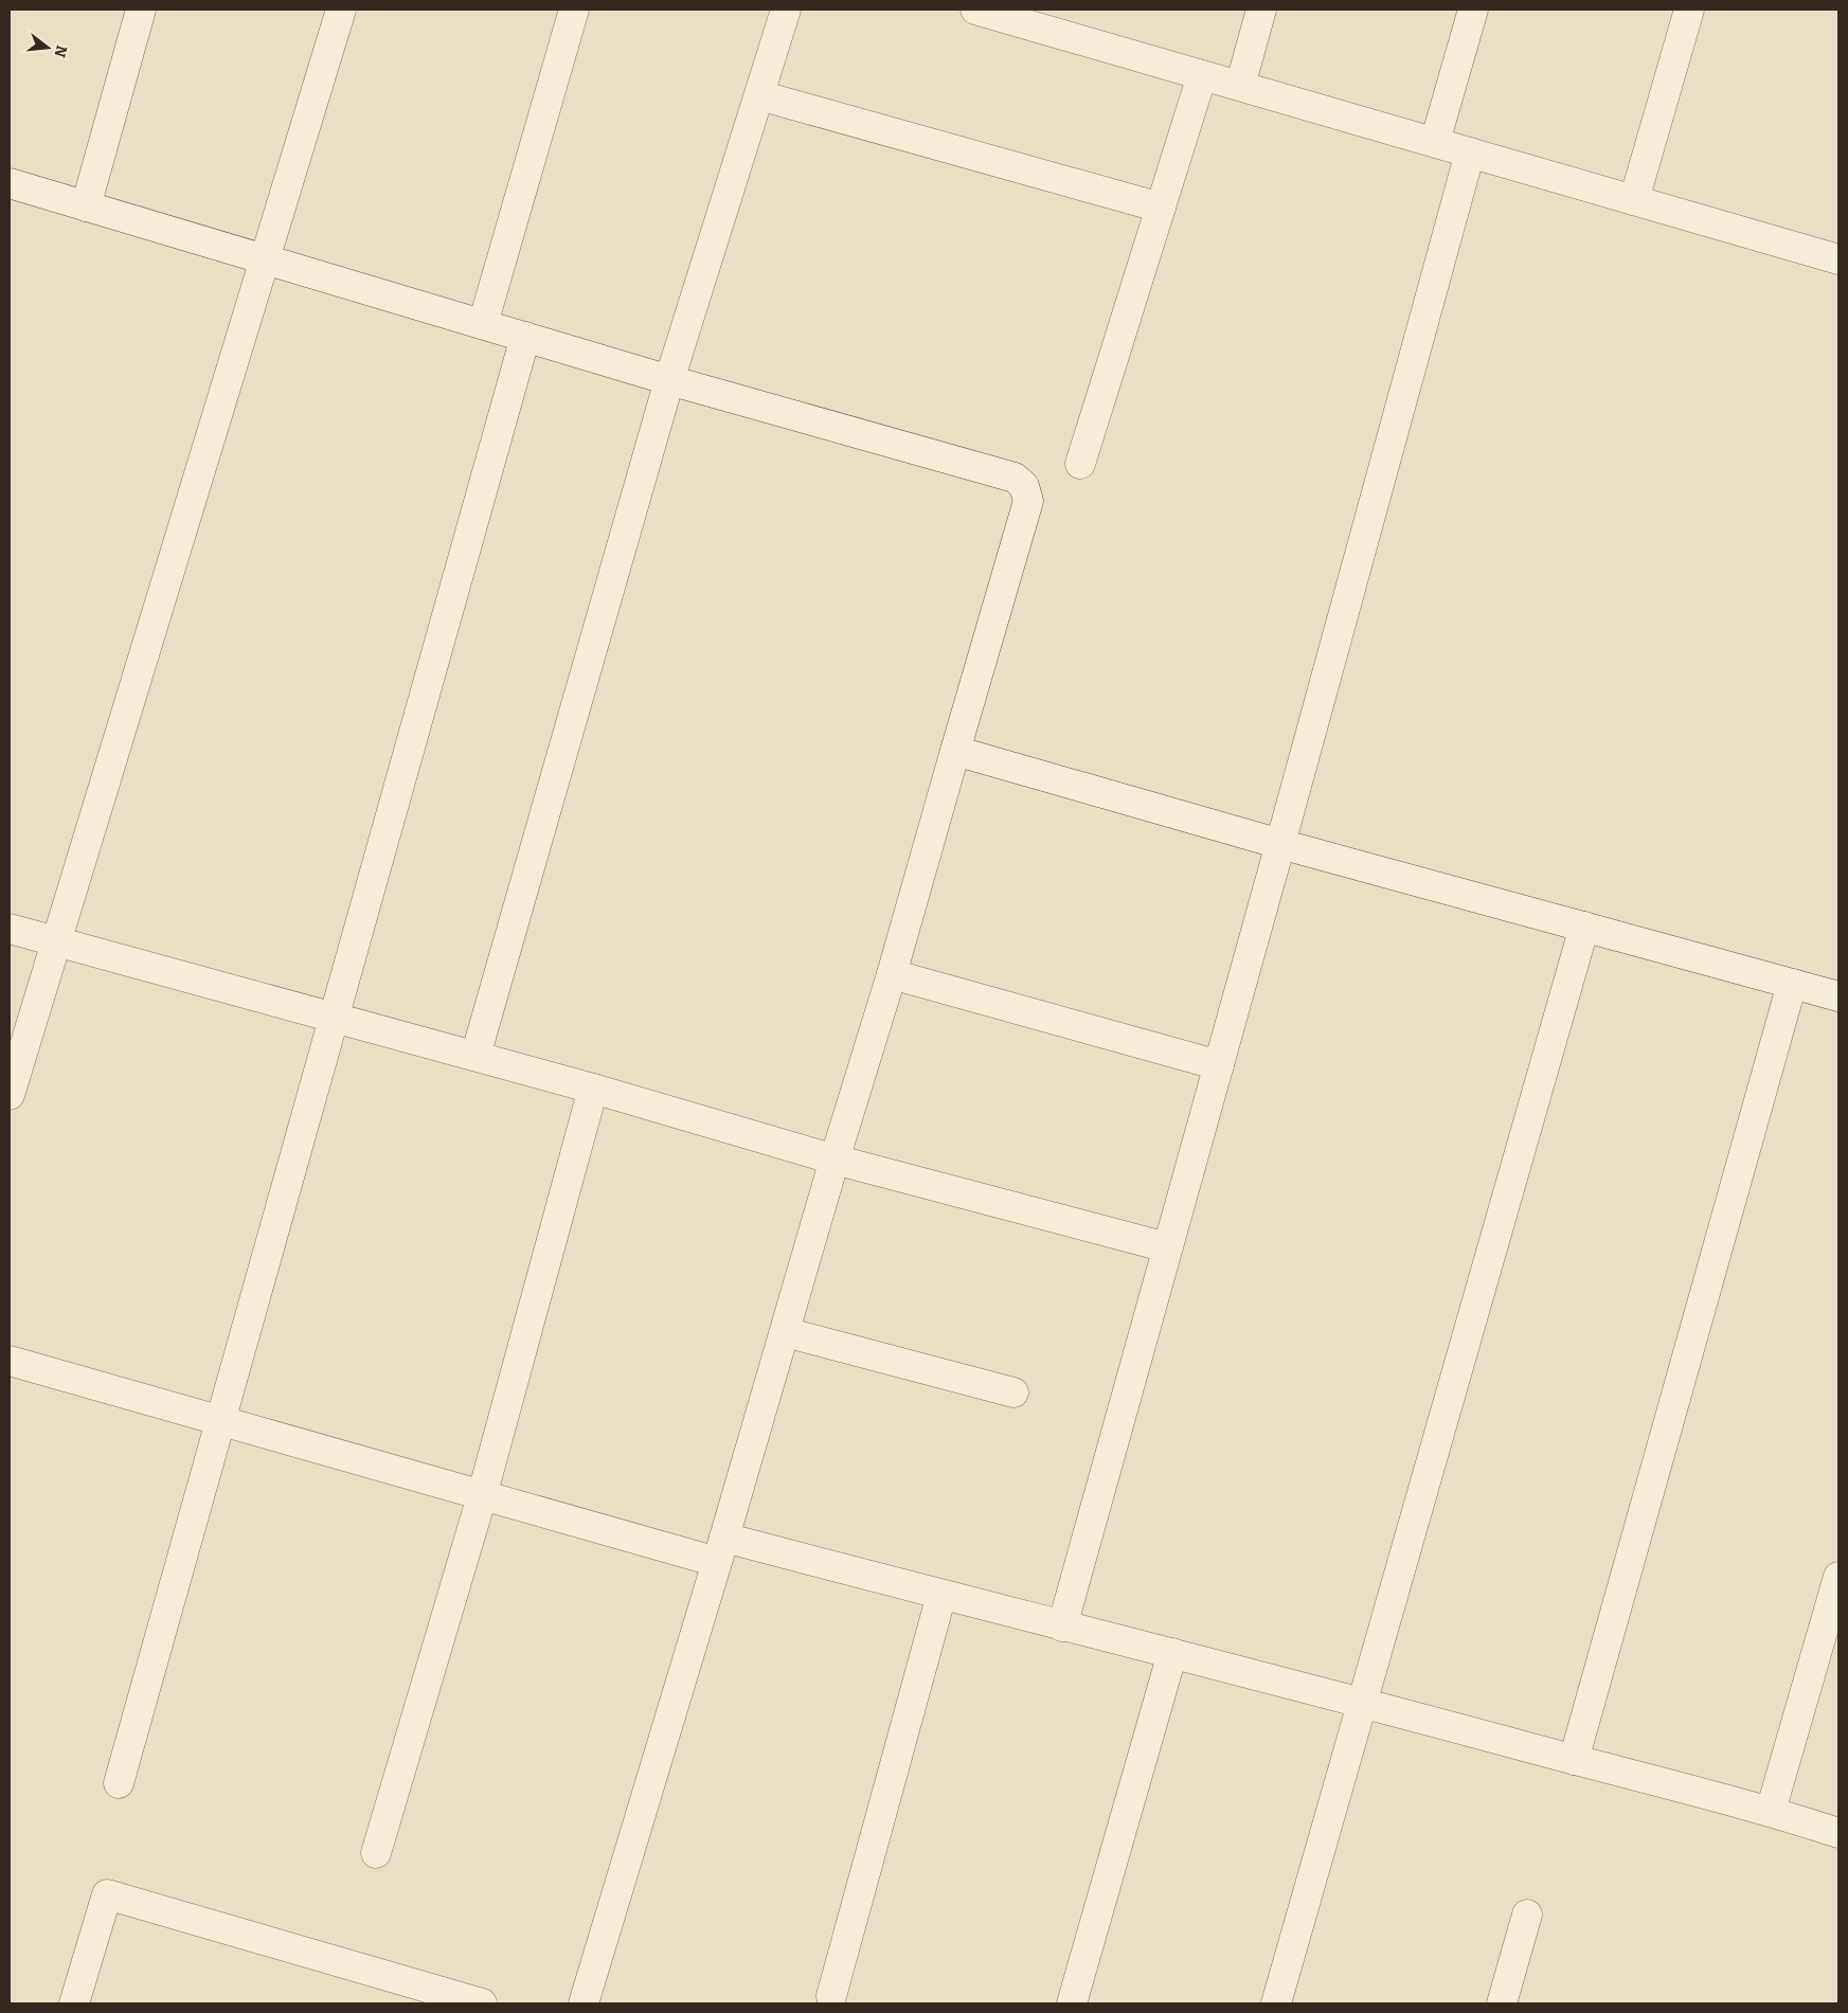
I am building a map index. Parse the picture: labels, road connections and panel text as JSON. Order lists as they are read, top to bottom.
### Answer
{
  "north": "right"
}
